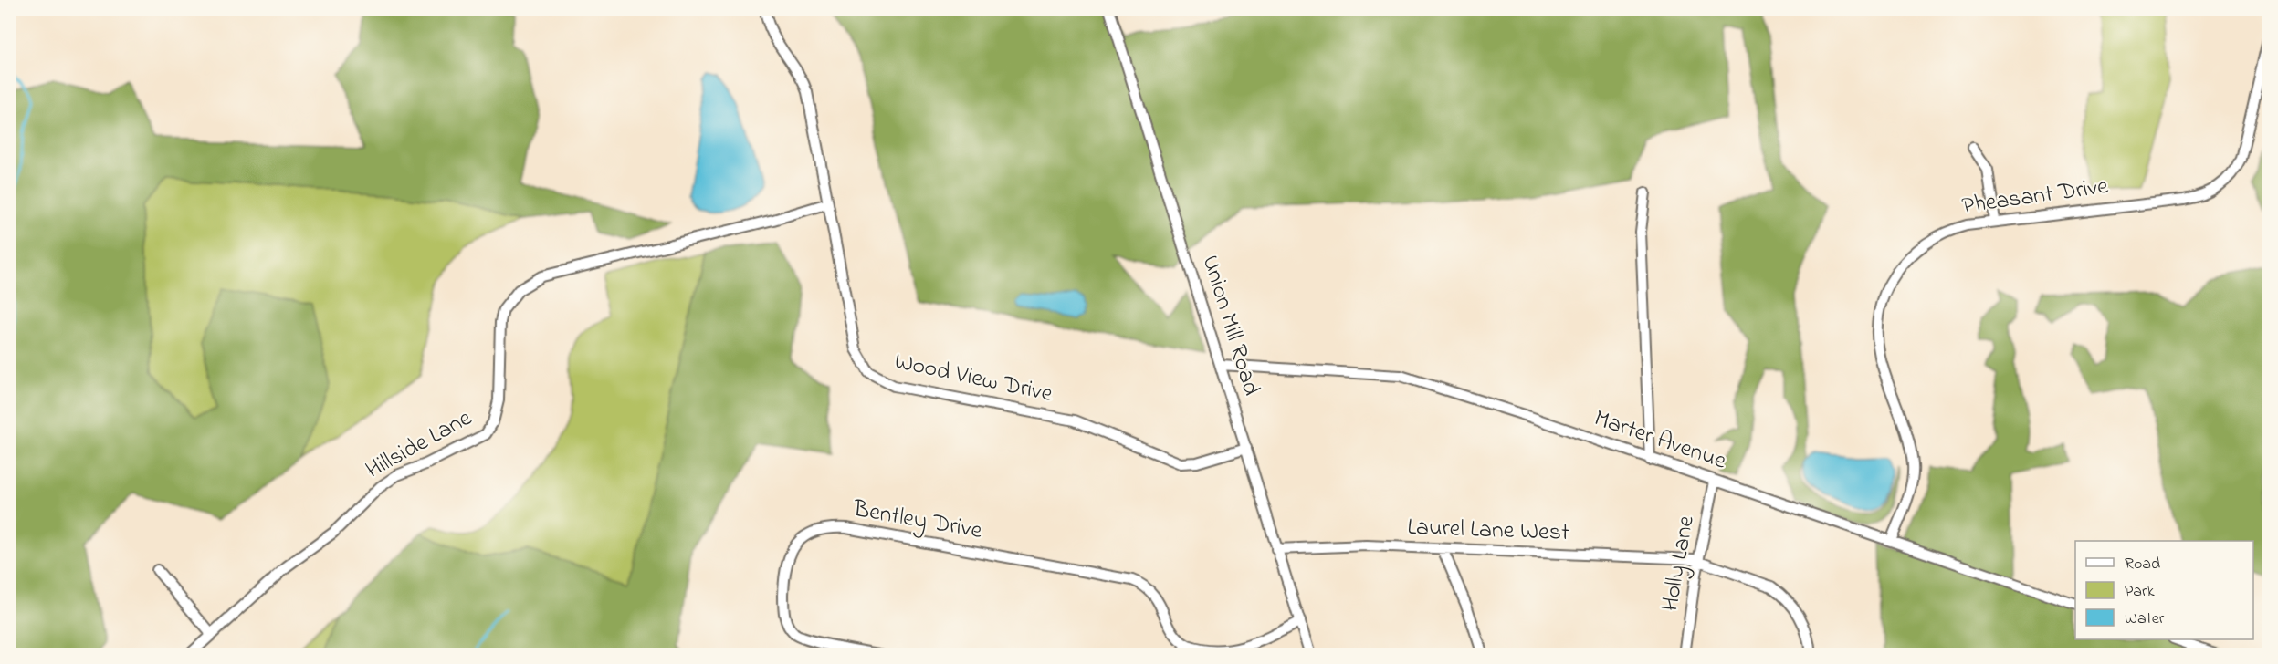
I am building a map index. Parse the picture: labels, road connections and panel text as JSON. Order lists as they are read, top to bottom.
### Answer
{
  "streets": {
    "street": [
      "Pheasant Drive",
      "Union Mill Road",
      "Wood View Drive",
      "Marter Avenue",
      "Hillside Lane",
      "Bentley Drive",
      "Laurel Lane West",
      "Holly Lane"
    ]
  },
  "crossings": [
    ["Pheasant Drive", "Marter Avenue"],
    ["Union Mill Road", "Wood View Drive"],
    ["Union Mill Road", "Marter Avenue"],
    ["Union Mill Road", "Laurel Lane West"],
    ["Wood View Drive", "Hillside Lane"],
    ["Marter Avenue", "Holly Lane"],
    ["Laurel Lane West", "Holly Lane"]
  ],
  "legend": ["Road", "Park", "Water"]
}
